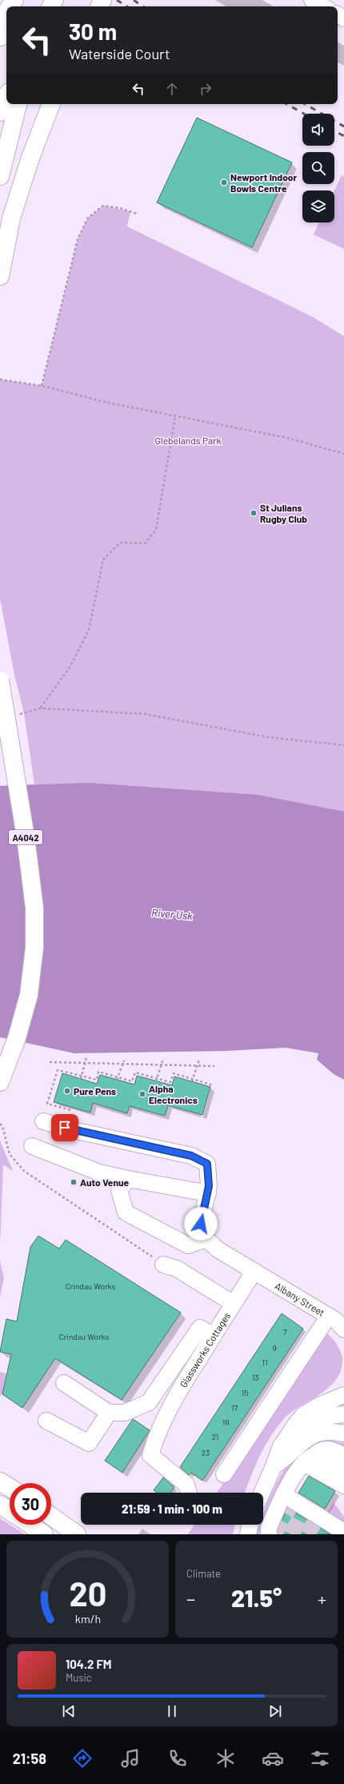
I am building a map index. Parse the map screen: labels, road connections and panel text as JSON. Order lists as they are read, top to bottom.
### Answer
{
  "streets": {
    "main road": ["A4042"],
    "street": ["Albany Street", "Glassworks Cottages"]
  },
  "crossings": [
    ["Albany Street", "Glassworks Cottages"]
  ],
  "water": ["River Usk"],
  "parks": ["Glebelands Park"],
  "places": [
    "Newport Indoor Bowls Centre",
    "St Julians Rugby Club",
    "Pure Pens",
    "Alpha Electronics",
    "Auto Venue"
  ],
  "house_numbers": [
    "Crindau Works",
    "7",
    "Crindau Works",
    "9",
    "11",
    "13",
    "15",
    "17",
    "19",
    "21",
    "23"
  ],
  "page": {
    "turn": ["30 m", "Waterside Court"],
    "limit": "30",
    "trip": "21:59 · 1 min · 100 m",
    "tile": "Climate",
    "heat": ["−", "21.5°", "+"],
    "song": ["104.2 FM", "Music"],
    "tabs": "21:58",
    "gauge": ["20", "km/h"]
  }
}
